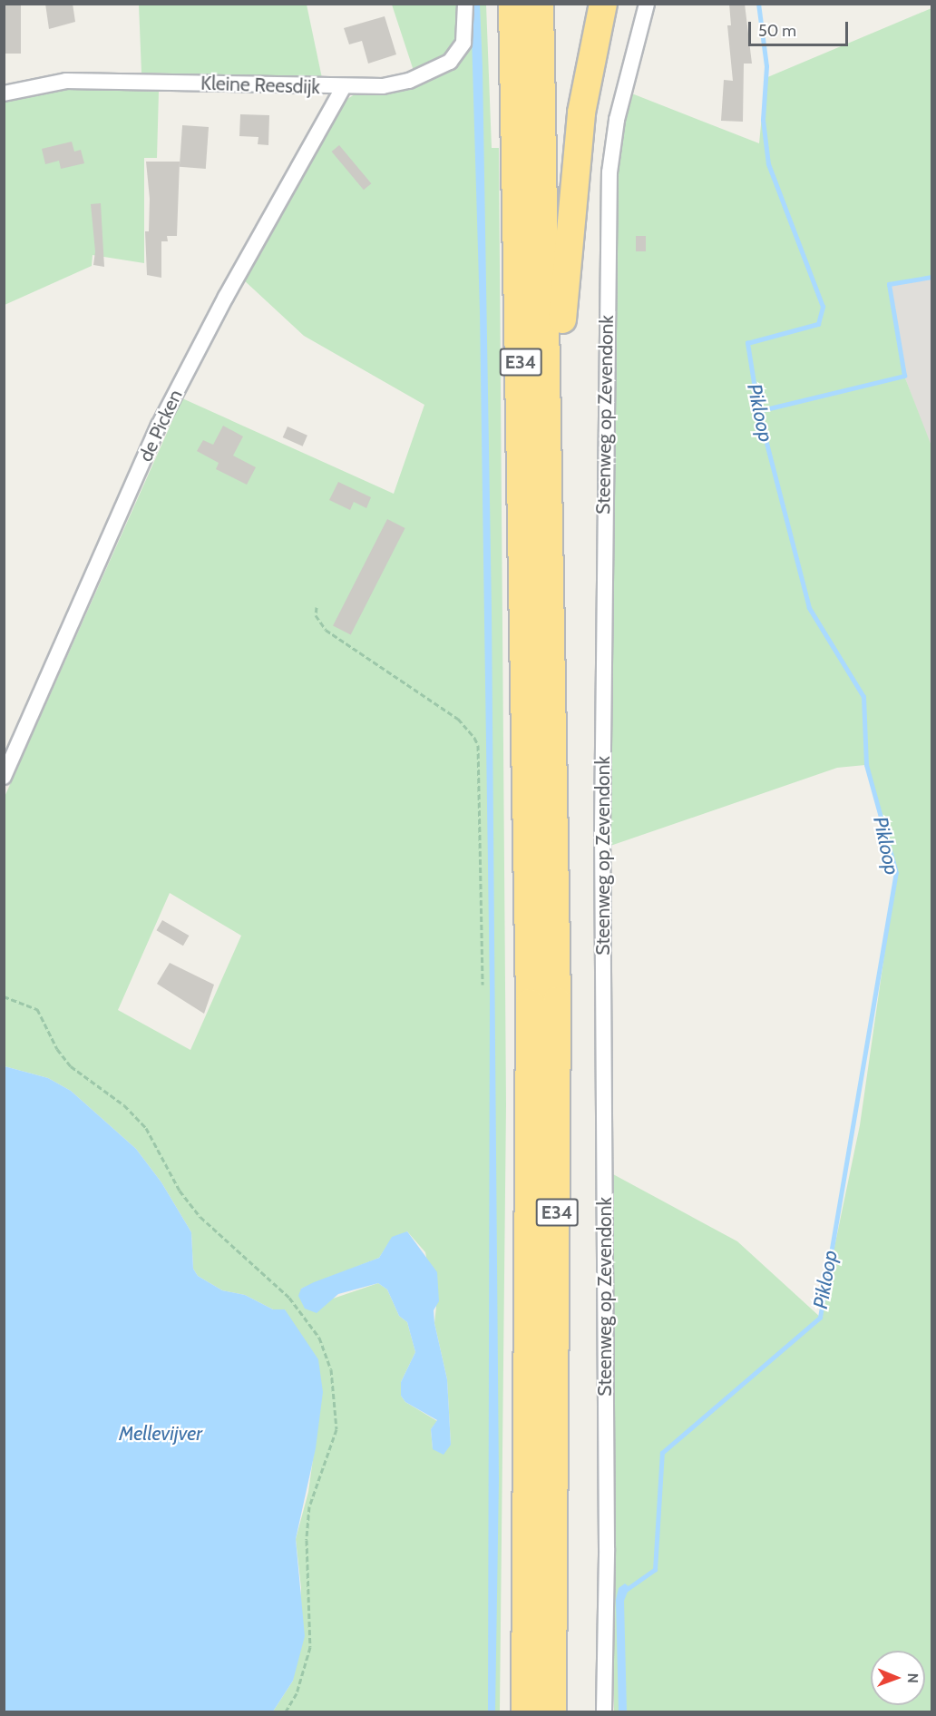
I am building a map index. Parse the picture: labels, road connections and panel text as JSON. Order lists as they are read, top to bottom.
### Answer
{
  "streets": {
    "highway": ["E34"],
    "street": ["Kleine Reesdijk", "Steenweg op Zevendonk", "de Picken"]
  },
  "crossings": [
    ["Kleine Reesdijk", "de Picken"]
  ],
  "water": ["Pikloop", "Mellevijver"],
  "scale_bar": "50 m",
  "north": "right"
}
